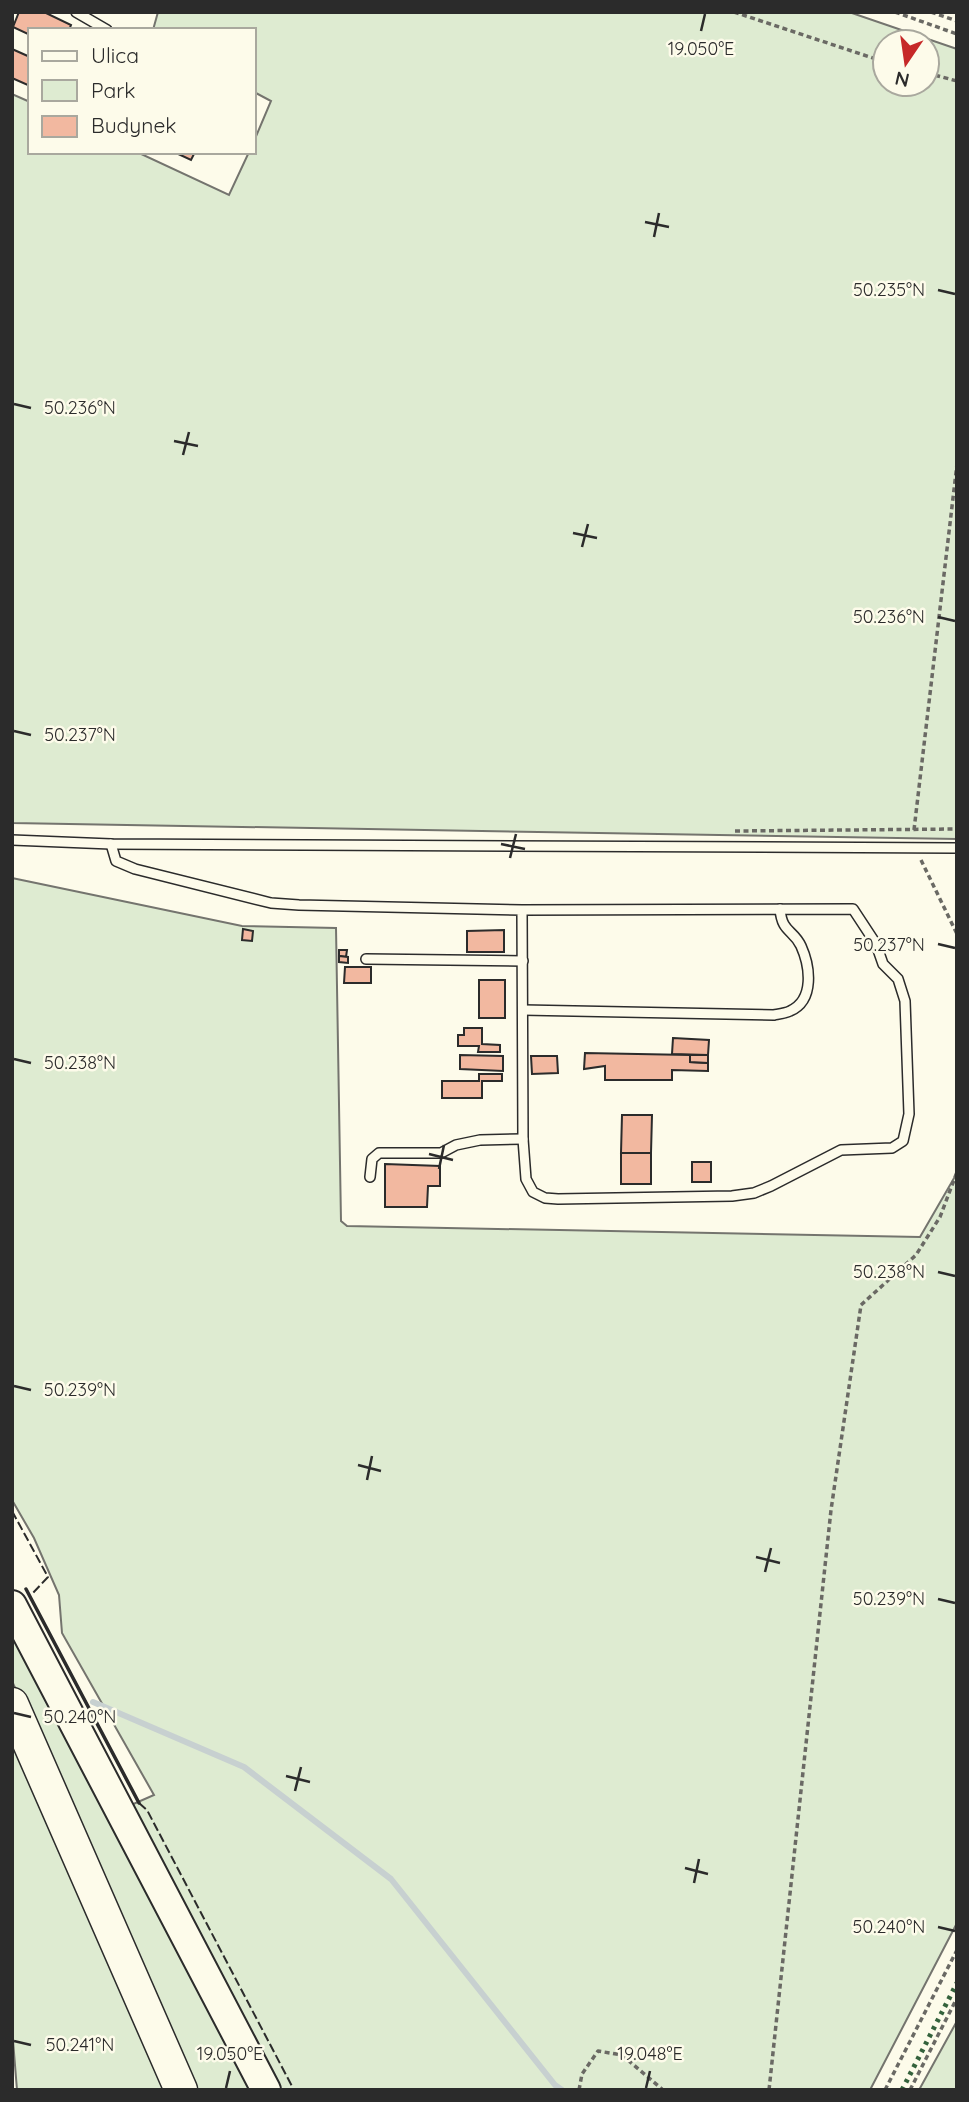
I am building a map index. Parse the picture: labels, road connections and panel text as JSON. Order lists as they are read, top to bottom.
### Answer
{
  "legend": ["Ulica", "Park", "Budynek"],
  "north": "bottom",
  "coordinates": [
    "19.050°E",
    "50.235°N",
    "50.236°N",
    "50.237°N",
    "50.238°N",
    "50.239°N",
    "50.240°N",
    "50.241°N",
    "19.048°E"
  ]
}
